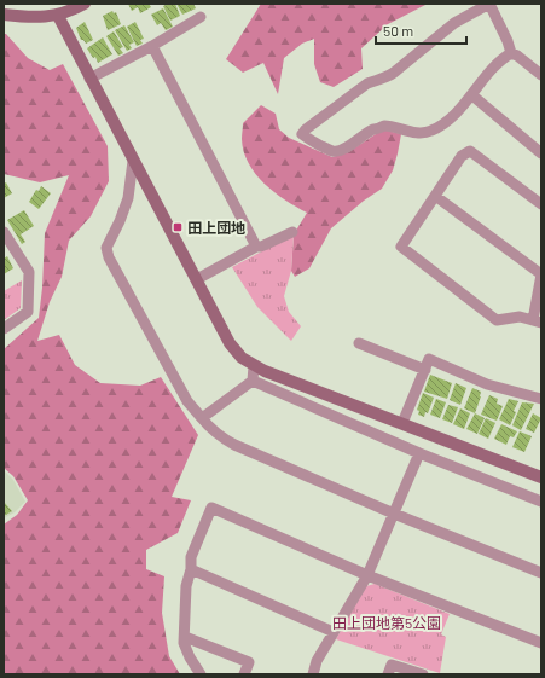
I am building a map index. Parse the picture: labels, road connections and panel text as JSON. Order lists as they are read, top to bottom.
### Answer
{
  "parks": ["田上団地第5公園"],
  "places": {
    "transit": ["田上団地"]
  },
  "scale_bar": "50 m"
}
